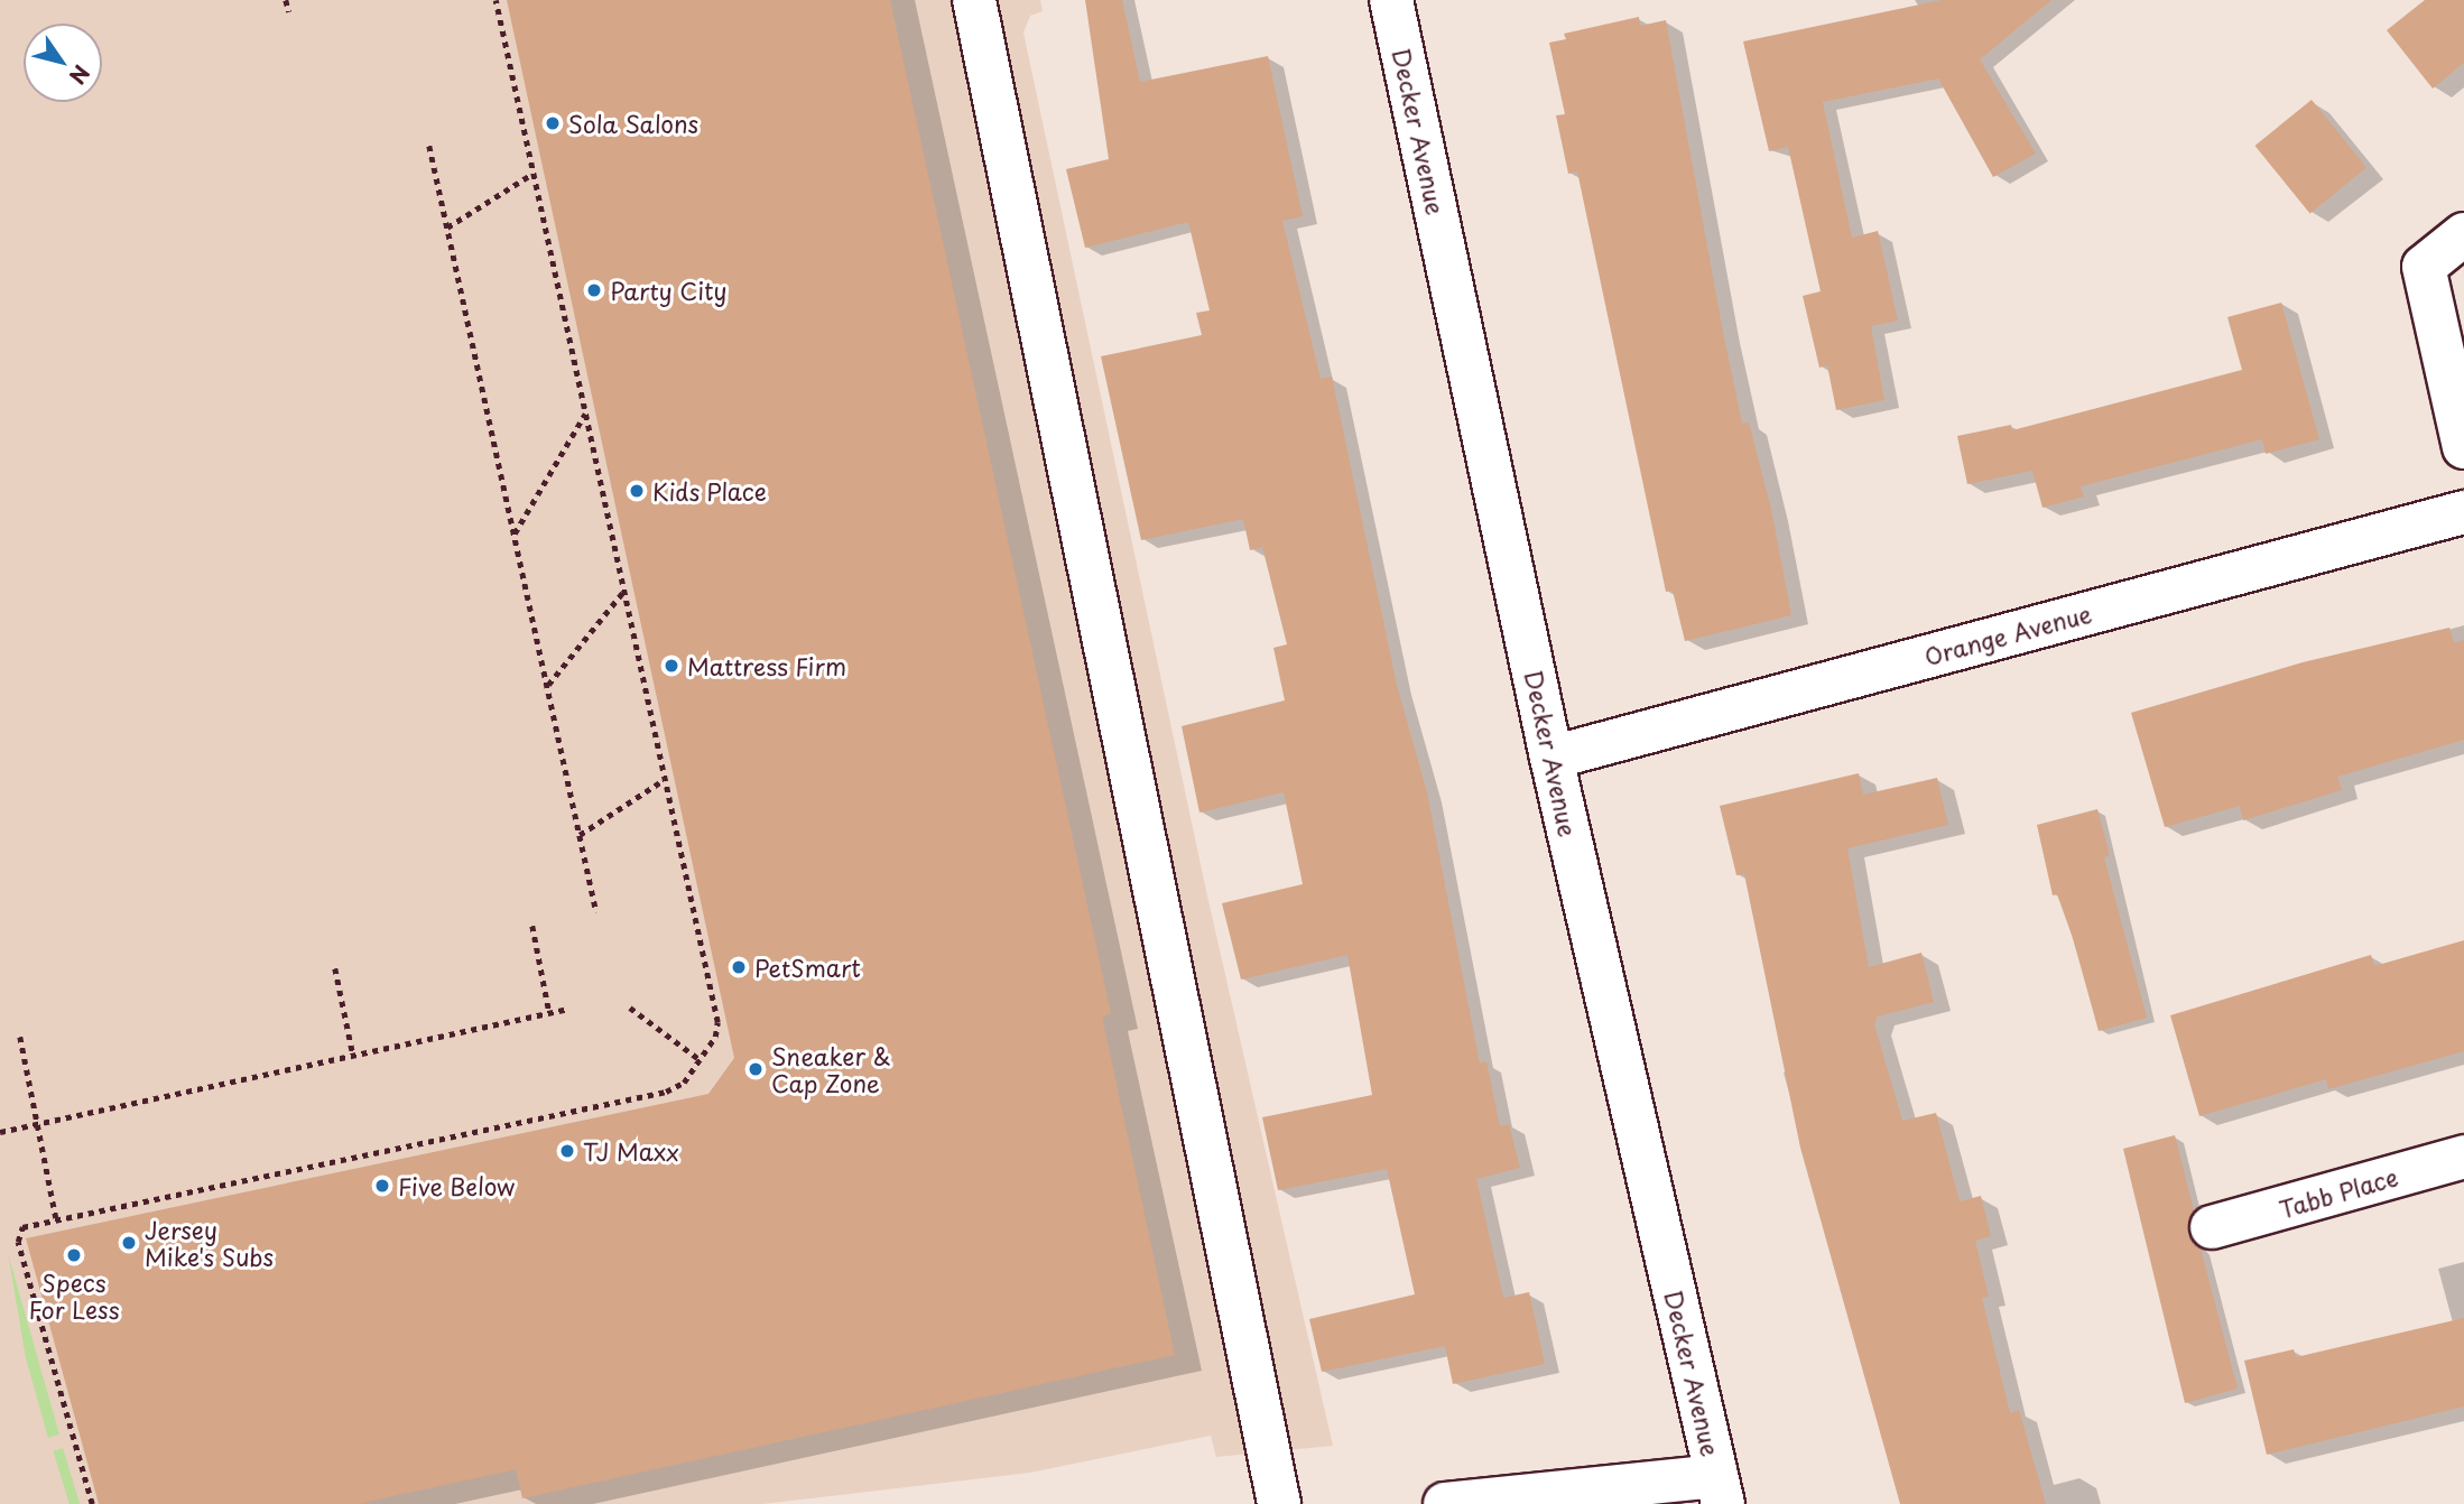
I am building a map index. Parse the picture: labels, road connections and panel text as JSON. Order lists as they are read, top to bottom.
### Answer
{
  "streets": {
    "street": ["Decker Avenue", "Orange Avenue", "Tabb Place"]
  },
  "crossings": [
    ["Decker Avenue", "Orange Avenue"]
  ],
  "places": [
    "Sola Salons",
    "Party City",
    "Kids Place",
    "Mattress Firm",
    "PetSmart",
    "Sneaker & Cap Zone",
    "TJ Maxx",
    "Five Below",
    "Jersey Mike's Subs",
    "Specs For Less"
  ],
  "north": "bottom right"
}
